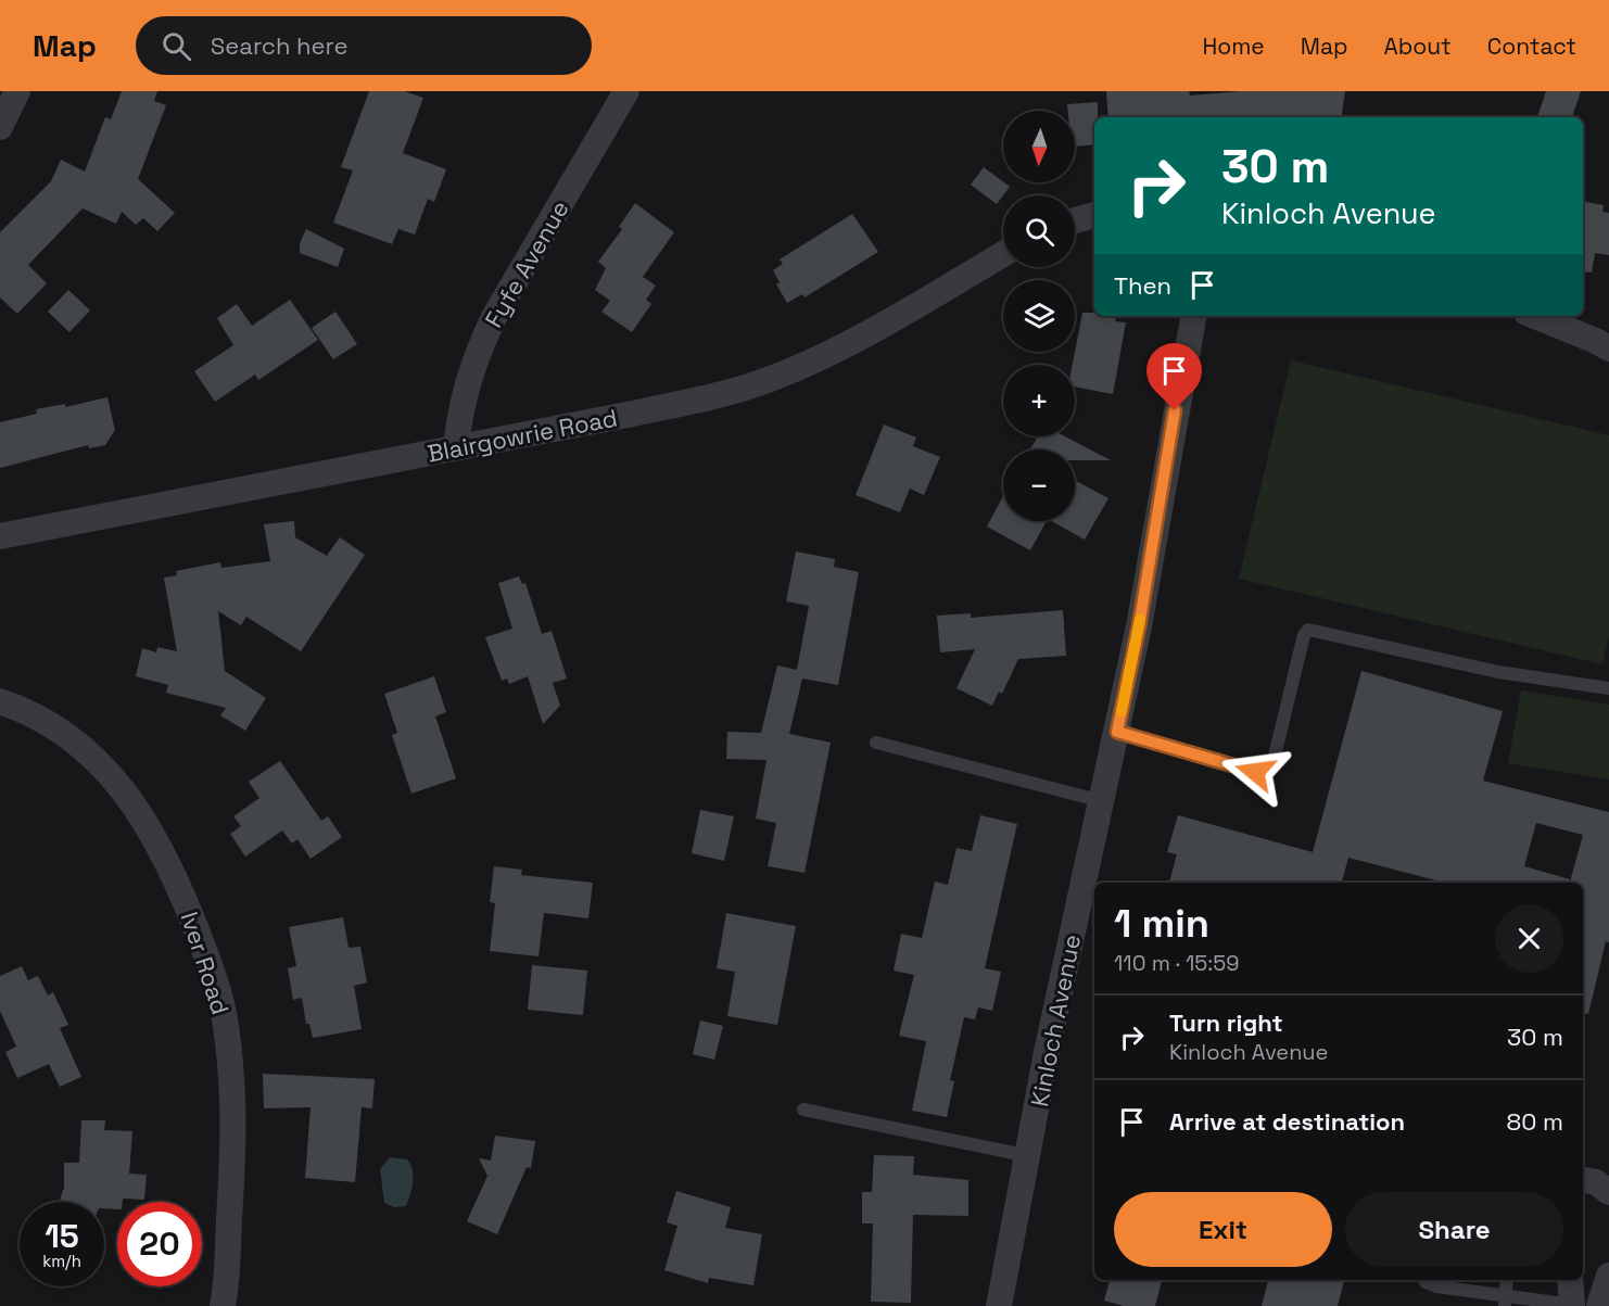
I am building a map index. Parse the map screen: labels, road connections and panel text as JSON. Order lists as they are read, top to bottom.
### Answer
{
  "streets": {
    "street": [
      "Fyfe Avenue",
      "Blairgowrie Road",
      "Iver Road",
      "Kinloch Avenue"
    ]
  },
  "crossings": [
    ["Fyfe Avenue", "Blairgowrie Road"]
  ],
  "north": "bottom",
  "page": {
    "header": "Map",
    "search": "Search here",
    "nav": [
      "Home",
      "Map",
      "About",
      "Contact"
    ],
    "map_buttons": ["+", "−"],
    "turn": ["30 m", "Kinloch Avenue"],
    "then": "Then",
    "heading": ["1 min", "110 m · 15:59"],
    "list": [
      {
        "name": "Turn right",
        "note": "Kinloch Avenue",
        "value": "30 m"
      },
      {
        "name": "Arrive at destination",
        "value": "80 m"
      }
    ],
    "buttons": ["Exit", "Share"],
    "speed": "15 km/h",
    "limit": "20"
  }
}
